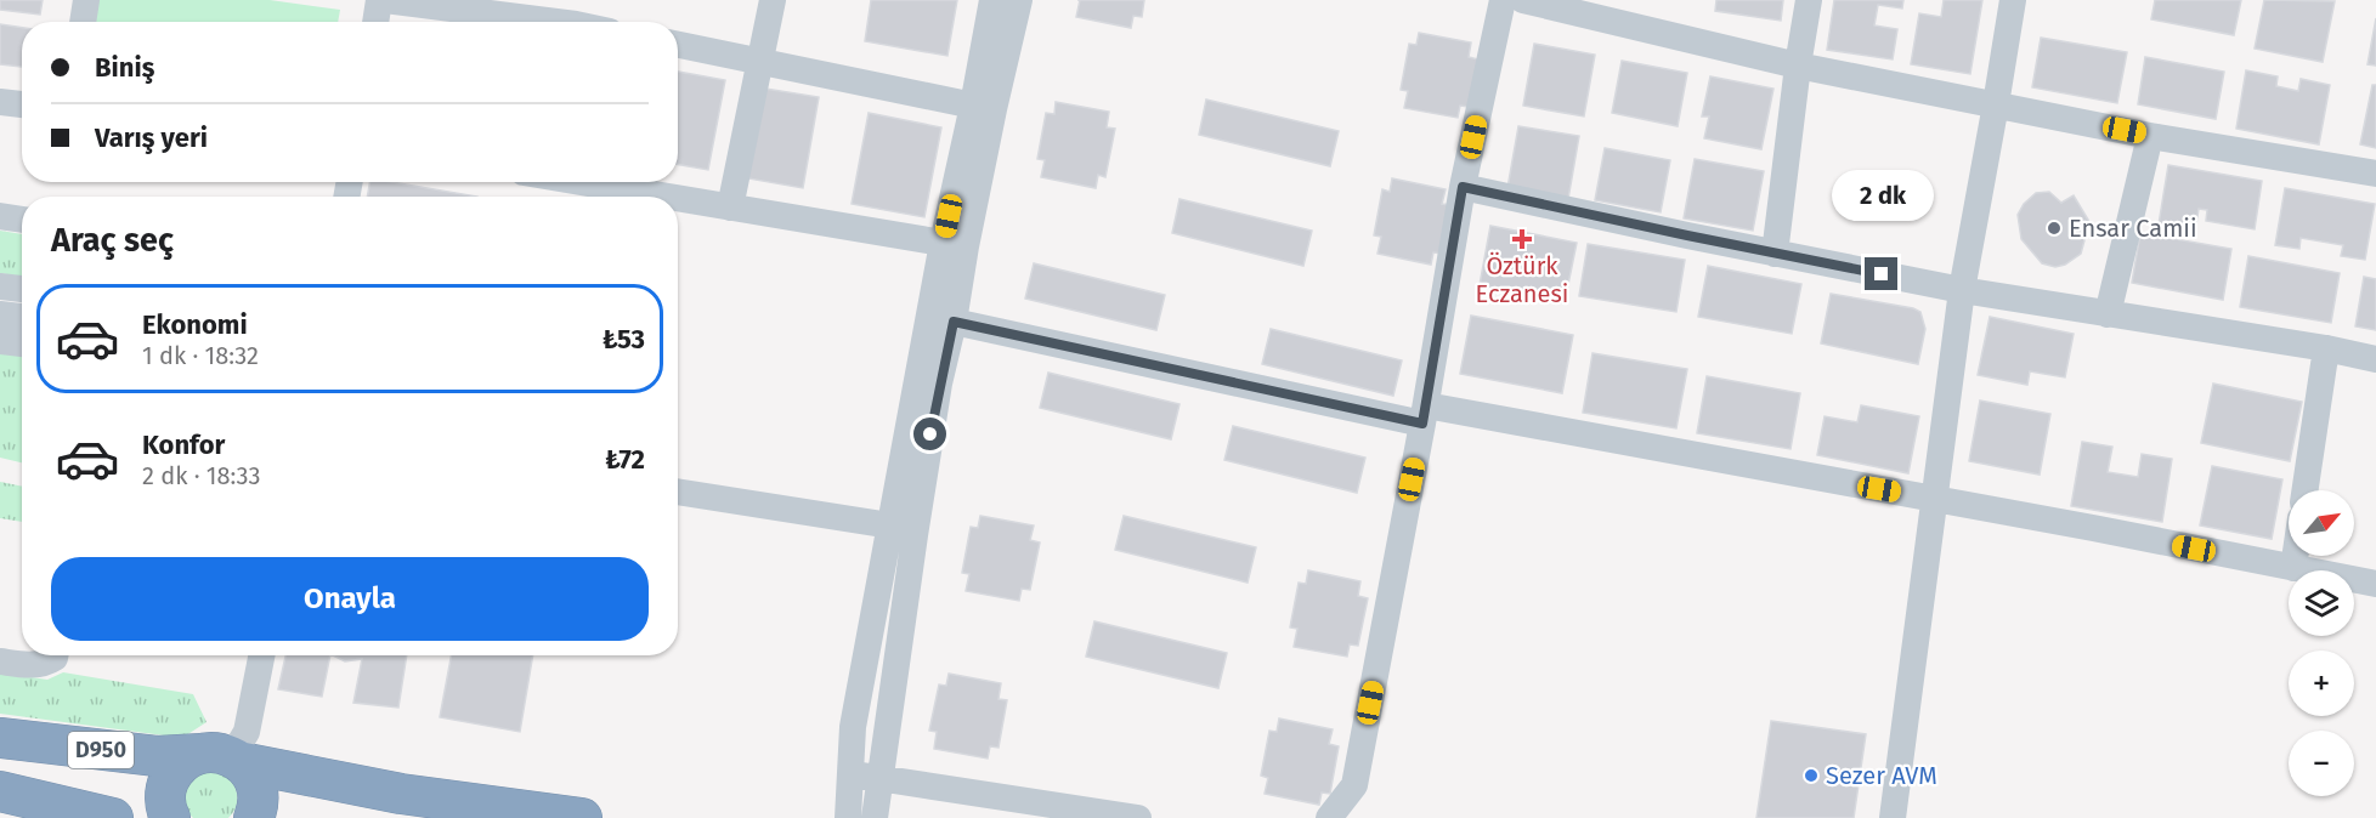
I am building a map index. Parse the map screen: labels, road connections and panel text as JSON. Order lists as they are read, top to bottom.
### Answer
{
  "streets": {
    "highway": ["D950"]
  },
  "places": {
    "other": ["Ensar Camii", "Sezer AVM"],
    "health": ["Öztürk Eczanesi"]
  },
  "north": "top right",
  "page": {
    "banner": ["Biniş", "Varış yeri"],
    "bubble": "2 dk",
    "heading": "Araç seç",
    "list": [
      {
        "name": "Ekonomi",
        "note": "1 dk · 18:32",
        "value": "₺53"
      },
      {
        "name": "Konfor",
        "note": "2 dk · 18:33",
        "value": "₺72"
      }
    ],
    "map_buttons": ["+", "−"],
    "buttons": "Onayla"
  }
}
